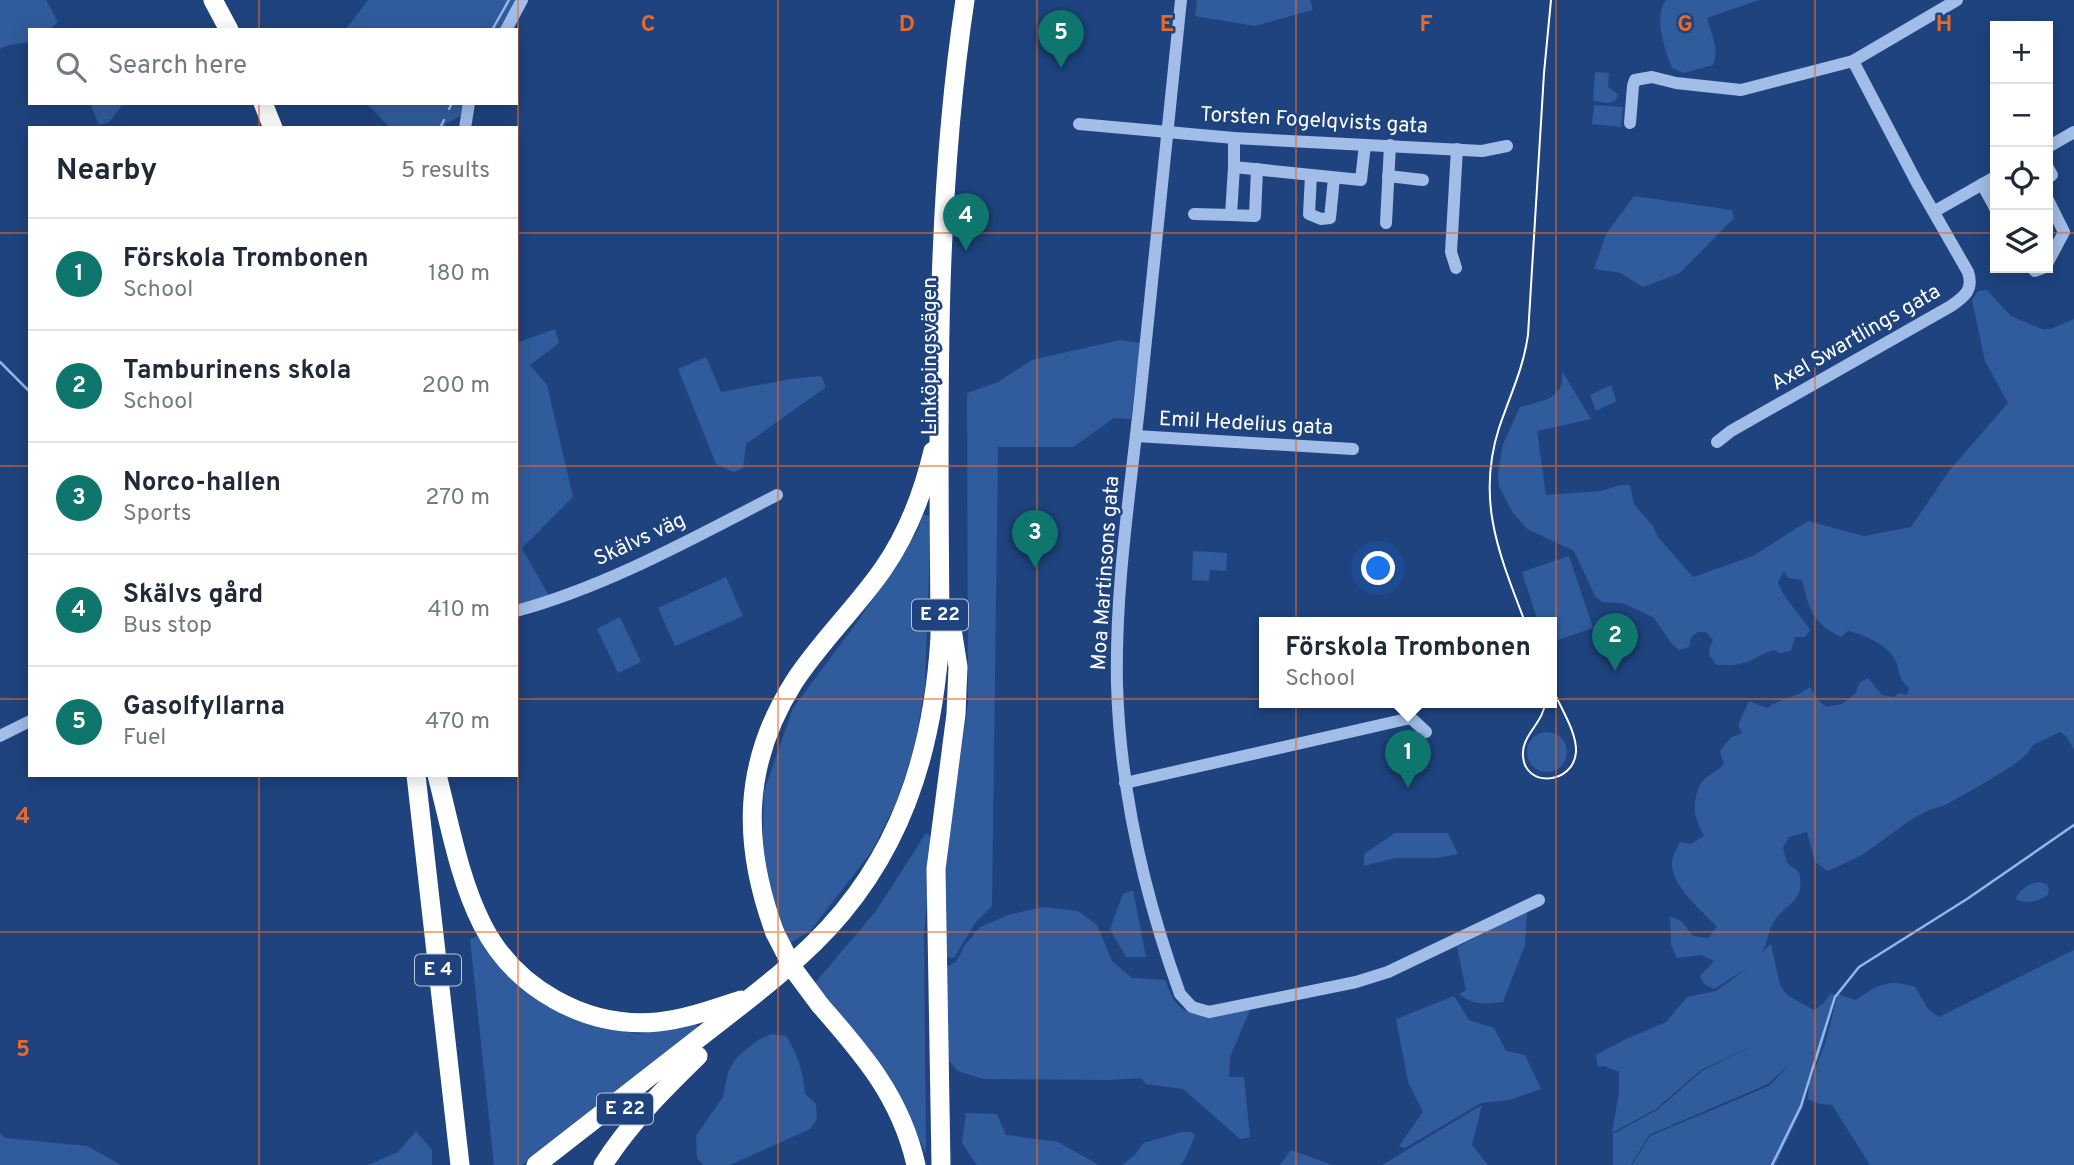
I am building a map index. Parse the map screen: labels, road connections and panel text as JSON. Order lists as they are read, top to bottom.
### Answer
{
  "streets": {
    "highway": ["Linköpingsvägen", "E 22", "E 4"],
    "street": [
      "Torsten Fogelqvists gata",
      "Axel Swartlings gata",
      "Emil Hedelius gata",
      "Skälvs väg",
      "Moa Martinsons gata"
    ]
  },
  "crossings": [
    ["Torsten Fogelqvists gata", "Moa Martinsons gata"],
    ["Linköpingsvägen", "E 22"],
    ["Emil Hedelius gata", "Moa Martinsons gata"]
  ],
  "page": {
    "pins": [
      "5",
      "4",
      "3",
      "2",
      "1"
    ],
    "map_buttons": ["+", "−"],
    "search": "Search here",
    "heading": ["Nearby", "5 results"],
    "list": [
      {
        "mark": "1",
        "name": "Förskola Trombonen",
        "note": "School",
        "value": "180 m"
      },
      {
        "mark": "2",
        "name": "Tamburinens skola",
        "note": "School",
        "value": "200 m"
      },
      {
        "mark": "3",
        "name": "Norco-hallen",
        "note": "Sports",
        "value": "270 m"
      },
      {
        "mark": "4",
        "name": "Skälvs gård",
        "note": "Bus stop",
        "value": "410 m"
      },
      {
        "mark": "5",
        "name": "Gasolfyllarna",
        "note": "Fuel",
        "value": "470 m"
      }
    ],
    "popup": ["Förskola Trombonen", "School"]
  },
  "grid": {
    "columns": [
      "C",
      "D",
      "E",
      "F",
      "G",
      "H"
    ],
    "rows": ["4", "5"]
  }
}
